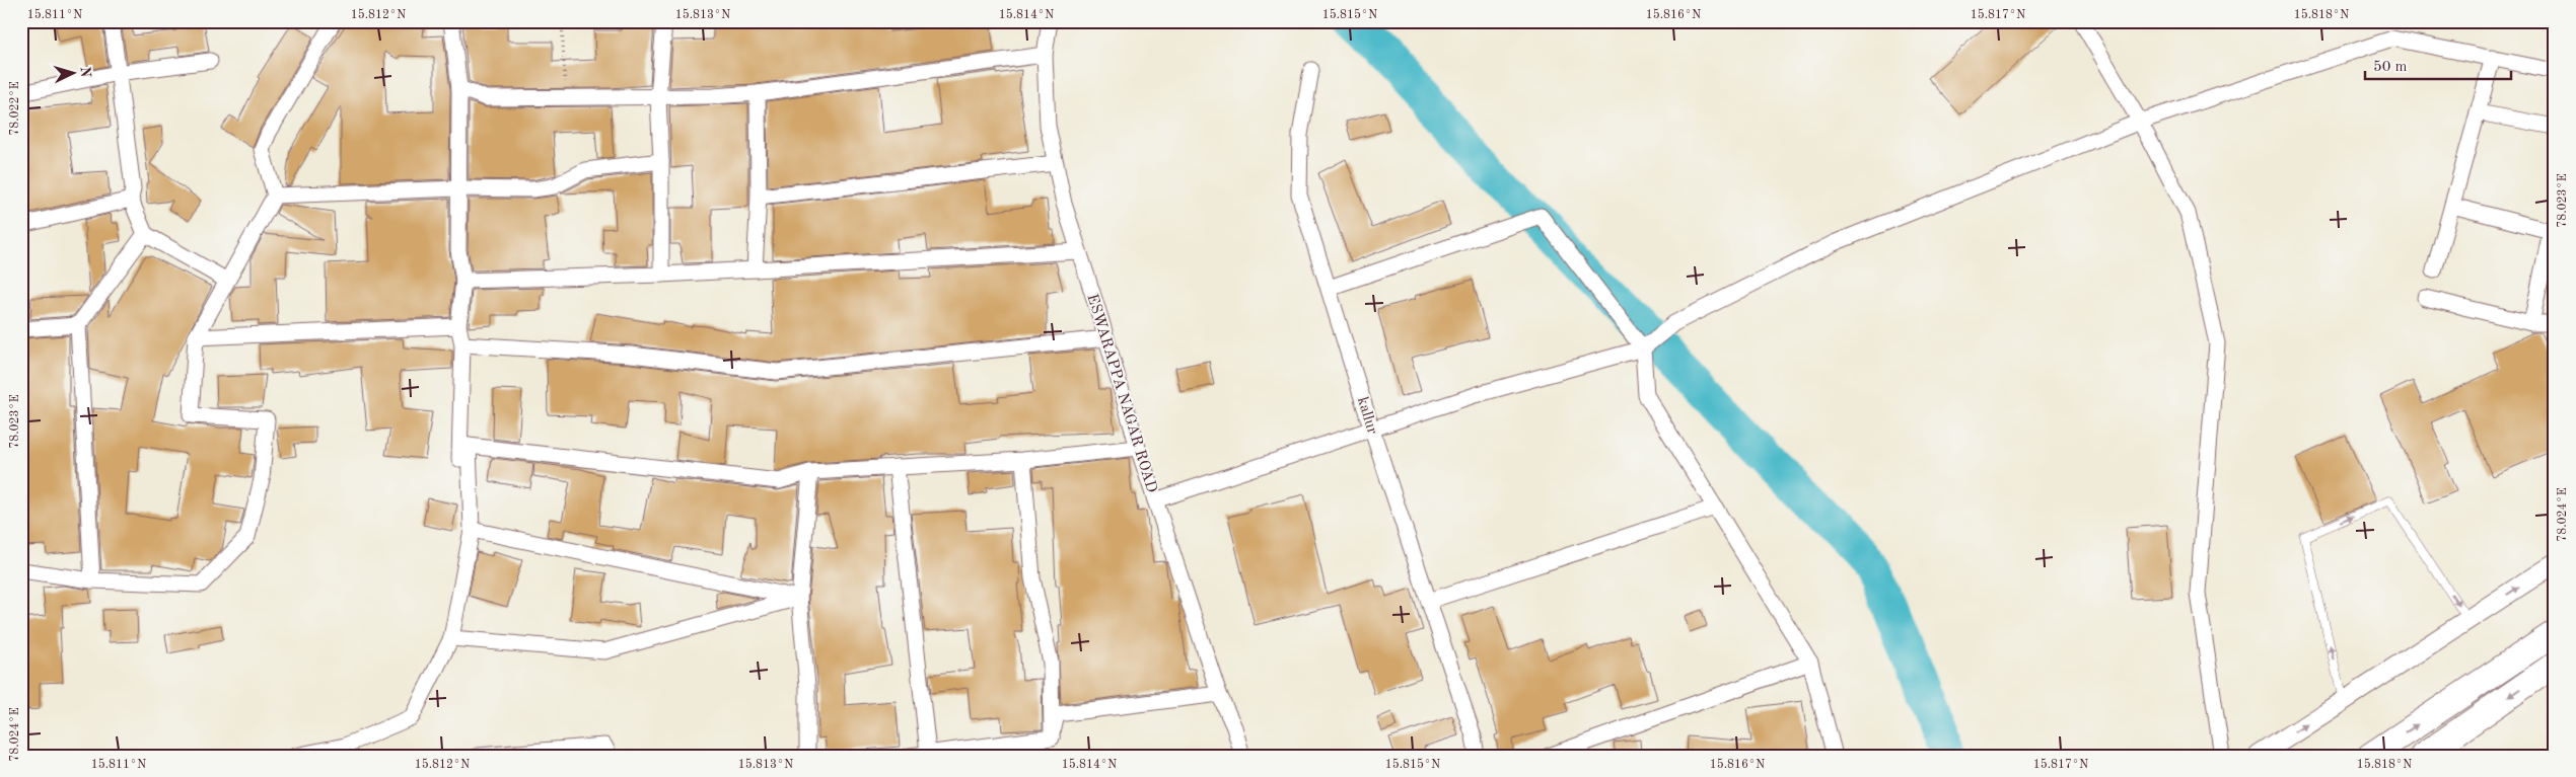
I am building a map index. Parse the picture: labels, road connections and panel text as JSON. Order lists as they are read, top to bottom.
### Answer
{
  "streets": {
    "street": ["ESWARAPPA NAGAR ROAD", "kallur"]
  },
  "scale_bar": "50 m",
  "north": "right",
  "coordinates": [
    "15.811°N",
    "15.812°N",
    "15.813°N",
    "15.814°N",
    "15.815°N",
    "15.816°N",
    "15.817°N",
    "15.818°N",
    "78.022°E",
    "78.023°E",
    "78.024°E"
  ]
}
